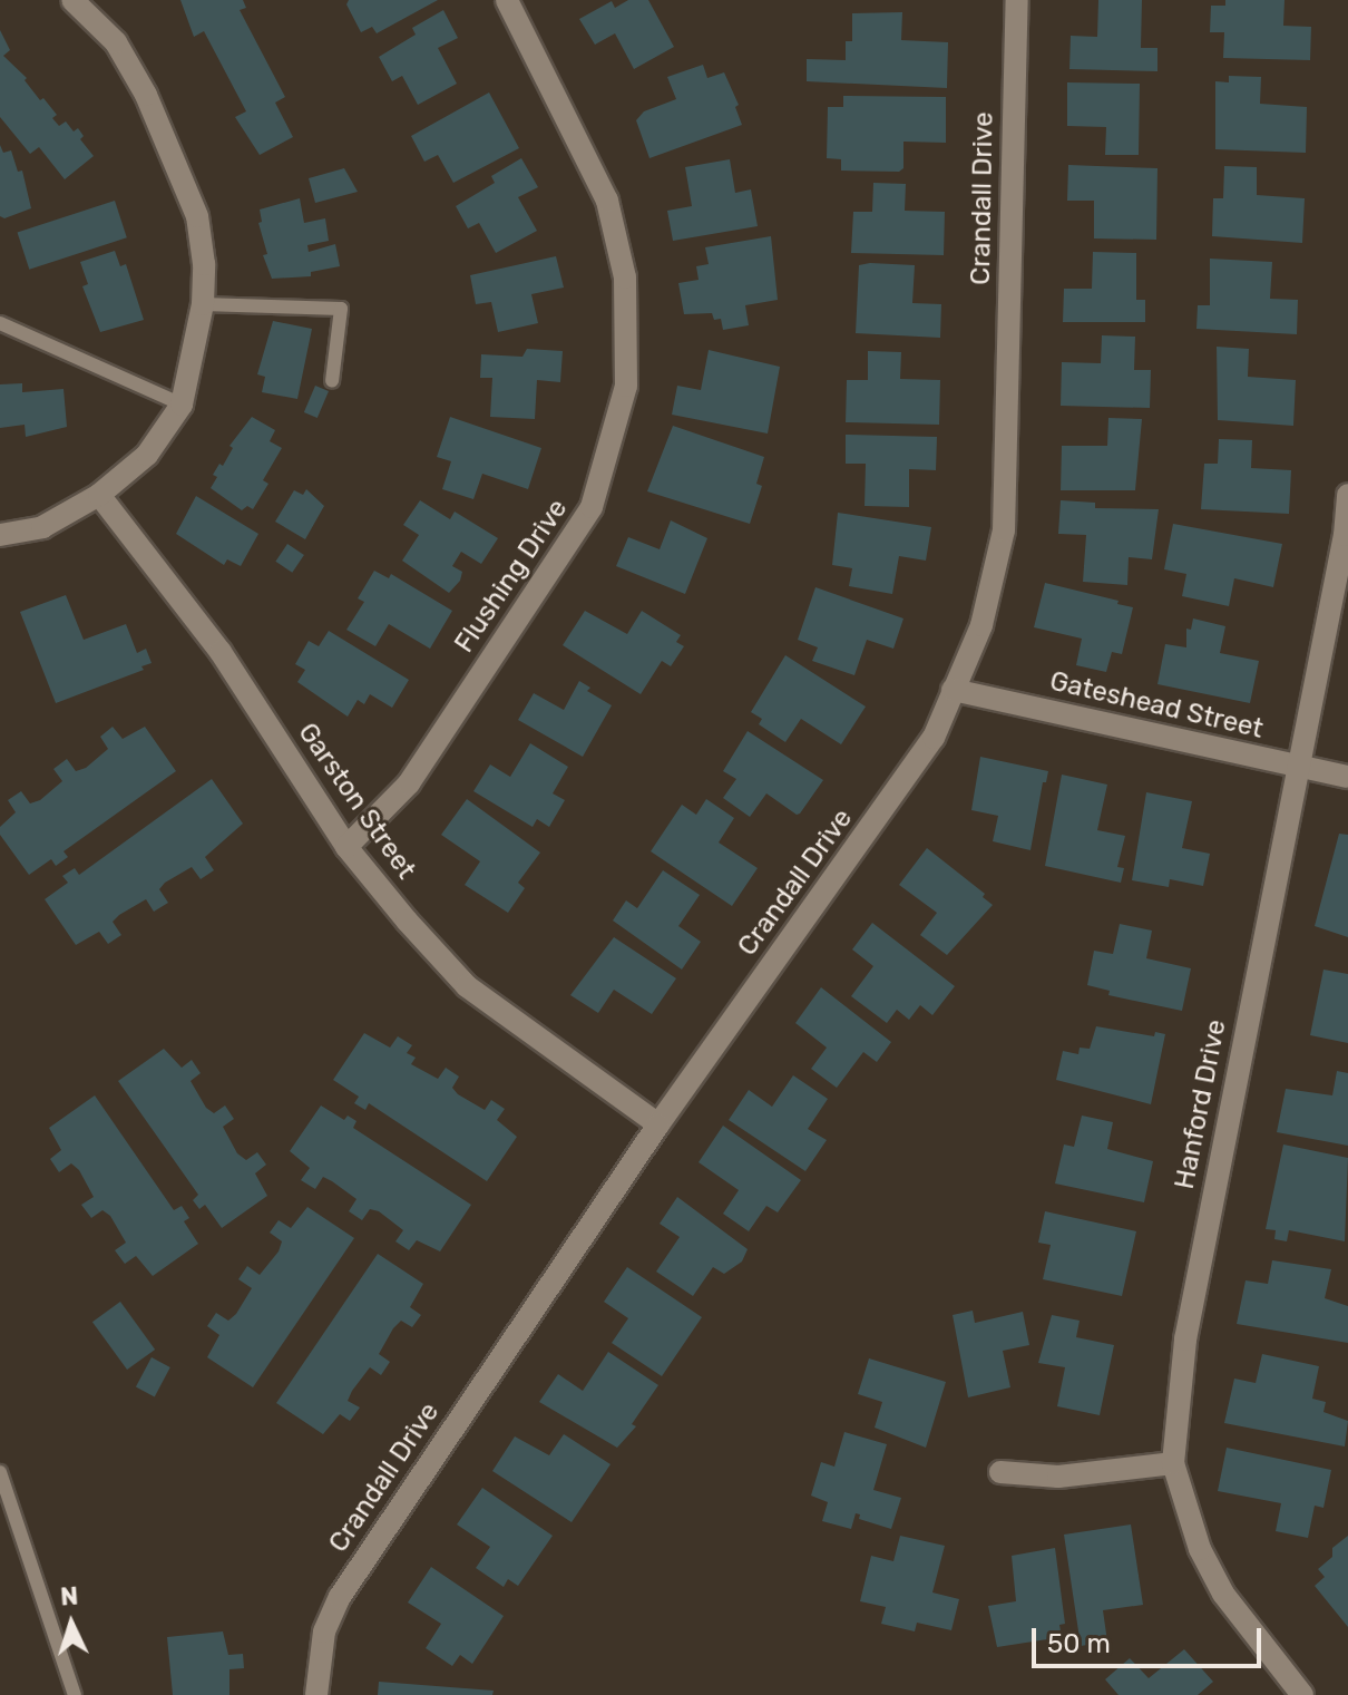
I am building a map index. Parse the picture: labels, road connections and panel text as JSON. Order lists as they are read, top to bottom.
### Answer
{
  "streets": {
    "street": [
      "Crandall Drive",
      "Flushing Drive",
      "Gateshead Street",
      "Garston Street",
      "Hanford Drive"
    ]
  },
  "crossings": [
    ["Crandall Drive", "Gateshead Street"],
    ["Crandall Drive", "Garston Street"],
    ["Flushing Drive", "Garston Street"],
    ["Gateshead Street", "Hanford Drive"]
  ],
  "scale_bar": "50 m",
  "north": "top"
}
